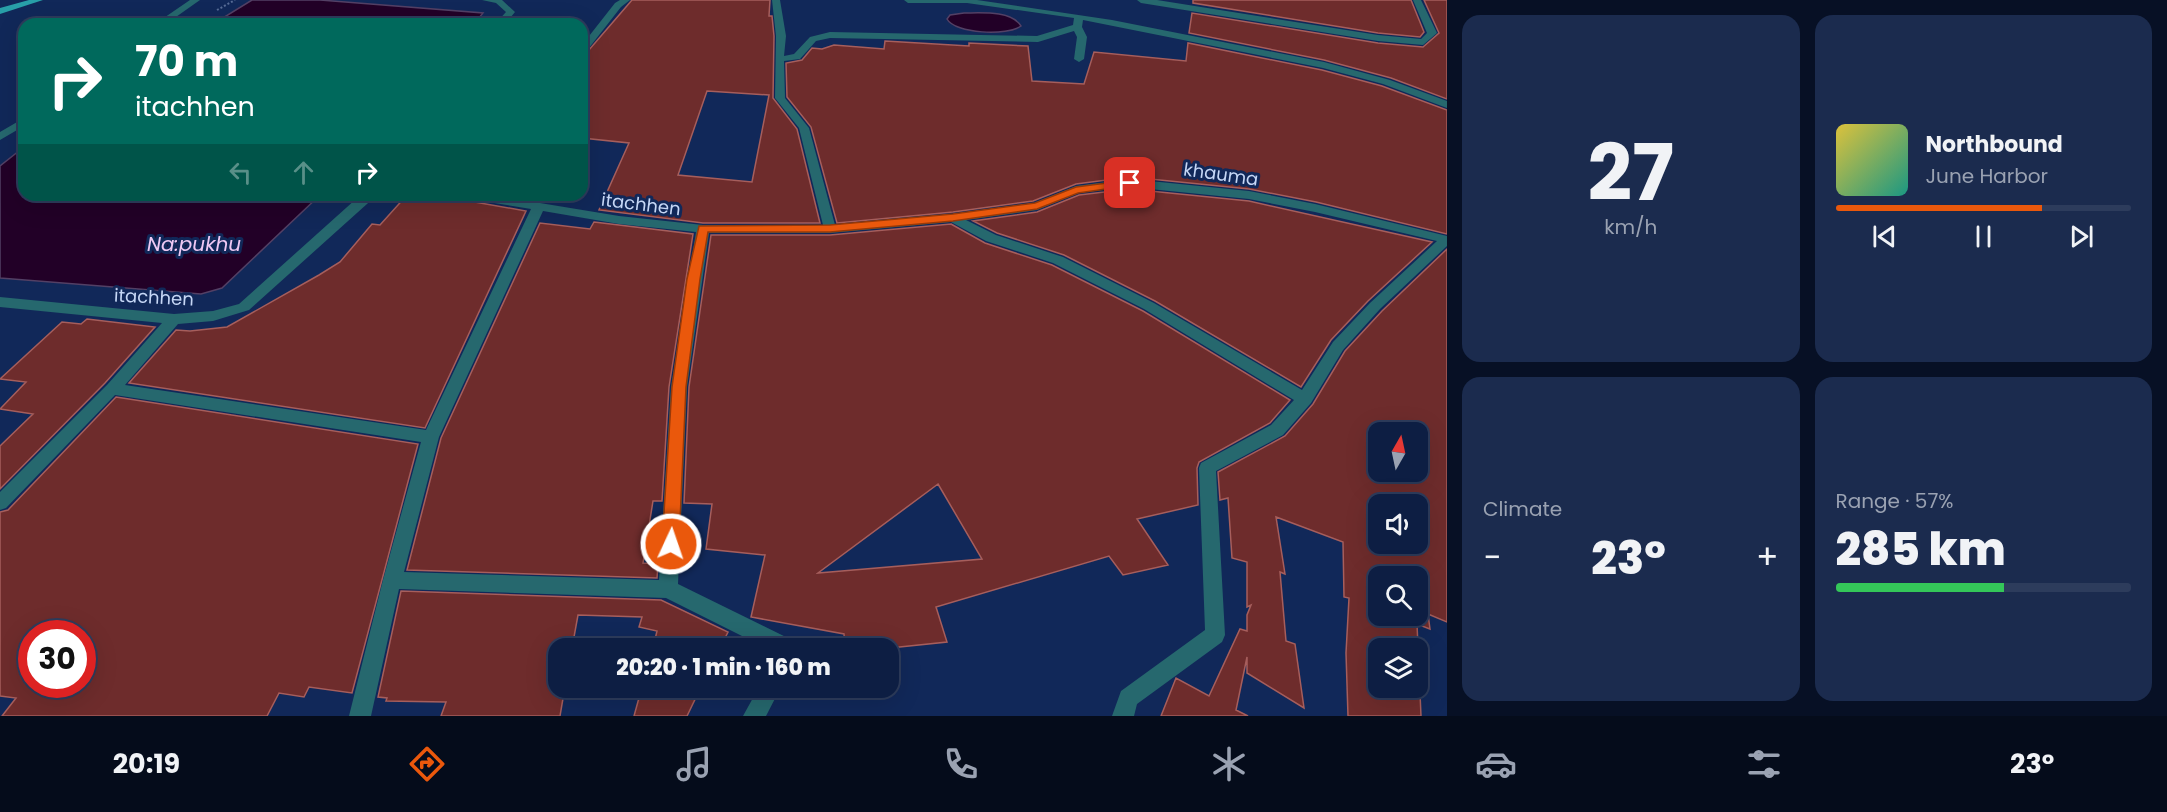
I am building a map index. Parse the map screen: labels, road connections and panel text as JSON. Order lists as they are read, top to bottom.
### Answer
{
  "streets": {
    "street": ["khauma", "itachhen"]
  },
  "crossings": [
    ["khauma", "itachhen"]
  ],
  "water": ["Na:pukhu"],
  "north": "top",
  "page": {
    "tile": [
      ["27", "km/h"],
      "Climate",
      ["Range · 57%", "285 km"]
    ],
    "turn": ["70 m", "itachhen"],
    "song": ["Northbound", "June Harbor"],
    "heat": ["−", "23°", "+"],
    "limit": "30",
    "trip": "20:20 · 1 min · 160 m",
    "tabs": ["20:19", "23°"]
  }
}
